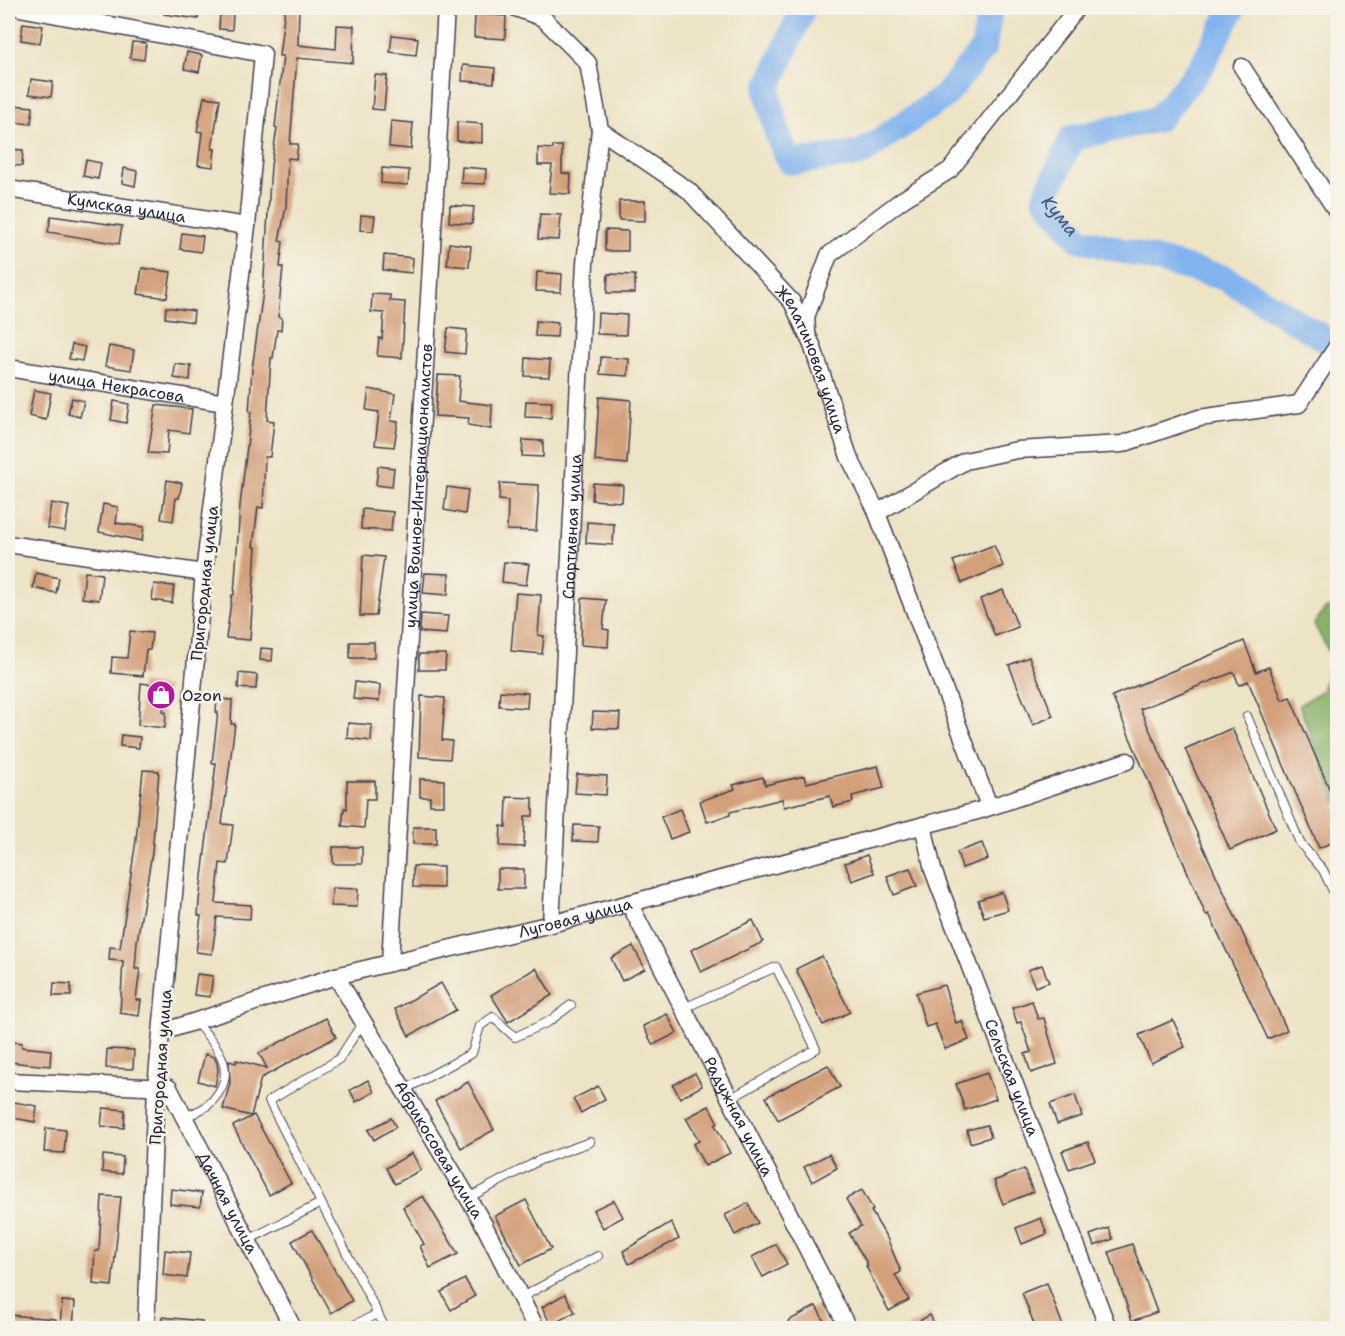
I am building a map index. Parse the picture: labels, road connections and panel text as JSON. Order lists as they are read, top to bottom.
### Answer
{
  "streets": {
    "street": [
      "Кумская улица",
      "Желатиновая улица",
      "улица Некрасова",
      "улица Воинов-Интернационалистов",
      "Спортивная улица",
      "Пригородная улица",
      "Луговая улица",
      "Сельская улица",
      "Радужная улица",
      "Абрикосовая улица",
      "Дачная улица"
    ]
  },
  "crossings": [
    ["Кумская улица", "Пригородная улица"],
    ["Желатиновая улица", "Спортивная улица"],
    ["Желатиновая улица", "Луговая улица"],
    ["улица Некрасова", "Пригородная улица"],
    ["улица Воинов-Интернационалистов", "Луговая улица"],
    ["Спортивная улица", "Луговая улица"],
    ["Пригородная улица", "Луговая улица"],
    ["Пригородная улица", "Дачная улица"],
    ["Луговая улица", "Сельская улица"],
    ["Луговая улица", "Радужная улица"],
    ["Луговая улица", "Абрикосовая улица"]
  ],
  "water": ["Кума"],
  "places": {
    "shop": ["Ozon"]
  }
}
